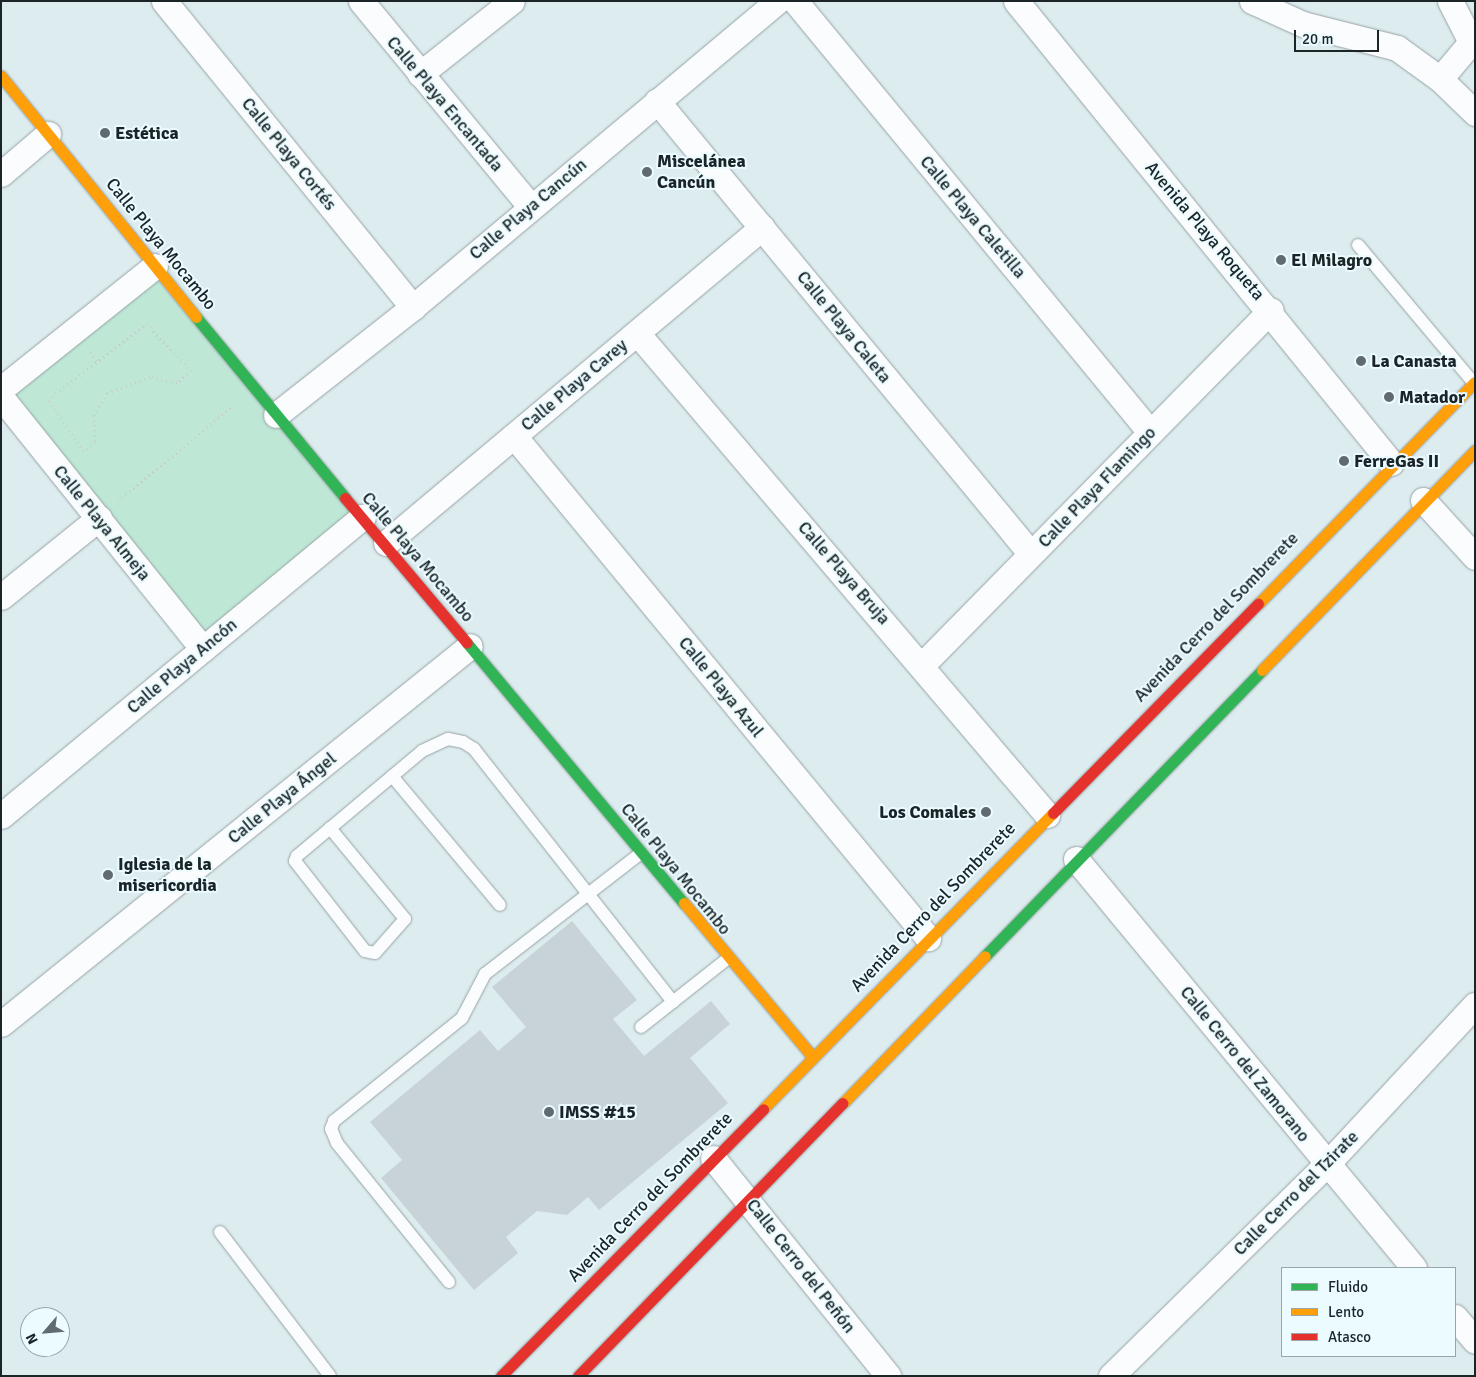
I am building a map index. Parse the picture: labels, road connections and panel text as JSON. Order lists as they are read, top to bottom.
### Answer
{
  "streets": {
    "main road": ["Calle Playa Mocambo", "Avenida Cerro del Sombrerete"],
    "street": [
      "Calle Playa Encantada",
      "Calle Playa Cortés",
      "Calle Playa Cancún",
      "Calle Playa Caletilla",
      "Avenida Playa Roqueta",
      "Calle Playa Caleta",
      "Calle Playa Carey",
      "Calle Playa Flamingo",
      "Calle Playa Almeja",
      "Calle Playa Bruja",
      "Calle Playa Ancón",
      "Calle Playa Azul",
      "Calle Playa Ángel",
      "Calle Cerro del Zamorano",
      "Calle Cerro del Tzirate",
      "Calle Cerro del Peñón"
    ]
  },
  "crossings": [
    ["Calle Playa Encantada", "Calle Playa Cancún"],
    ["Calle Playa Cortés", "Calle Playa Cancún"],
    ["Calle Playa Cancún", "Calle Playa Mocambo"],
    ["Calle Playa Cancún", "Calle Playa Caleta"],
    ["Calle Playa Caletilla", "Calle Playa Flamingo"],
    ["Avenida Playa Roqueta", "Calle Playa Flamingo"],
    ["Avenida Playa Roqueta", "Avenida Cerro del Sombrerete"],
    ["Calle Playa Mocambo", "Calle Playa Carey"],
    ["Calle Playa Mocambo", "Avenida Cerro del Sombrerete"],
    ["Calle Playa Mocambo", "Calle Playa Ancón"],
    ["Calle Playa Mocambo", "Calle Playa Ángel"],
    ["Calle Playa Caleta", "Calle Playa Carey"],
    ["Calle Playa Caleta", "Calle Playa Flamingo"],
    ["Calle Playa Carey", "Calle Playa Bruja"],
    ["Calle Playa Carey", "Calle Playa Azul"],
    ["Calle Playa Flamingo", "Calle Playa Bruja"],
    ["Calle Playa Almeja", "Calle Playa Ancón"],
    ["Calle Playa Bruja", "Avenida Cerro del Sombrerete"],
    ["Avenida Cerro del Sombrerete", "Calle Playa Azul"],
    ["Avenida Cerro del Sombrerete", "Calle Cerro del Peñón"],
    ["Calle Cerro del Zamorano", "Calle Cerro del Tzirate"]
  ],
  "places": [
    "Estética",
    "Miscelánea Cancún",
    "El Milagro",
    "La Canasta",
    "Matador",
    "FerreGas II",
    "Los Comales",
    "Iglesia de la misericordia",
    "IMSS #15"
  ],
  "legend": ["Fluido", "Lento", "Atasco"],
  "scale_bar": "20 m",
  "north": "bottom left"
}
